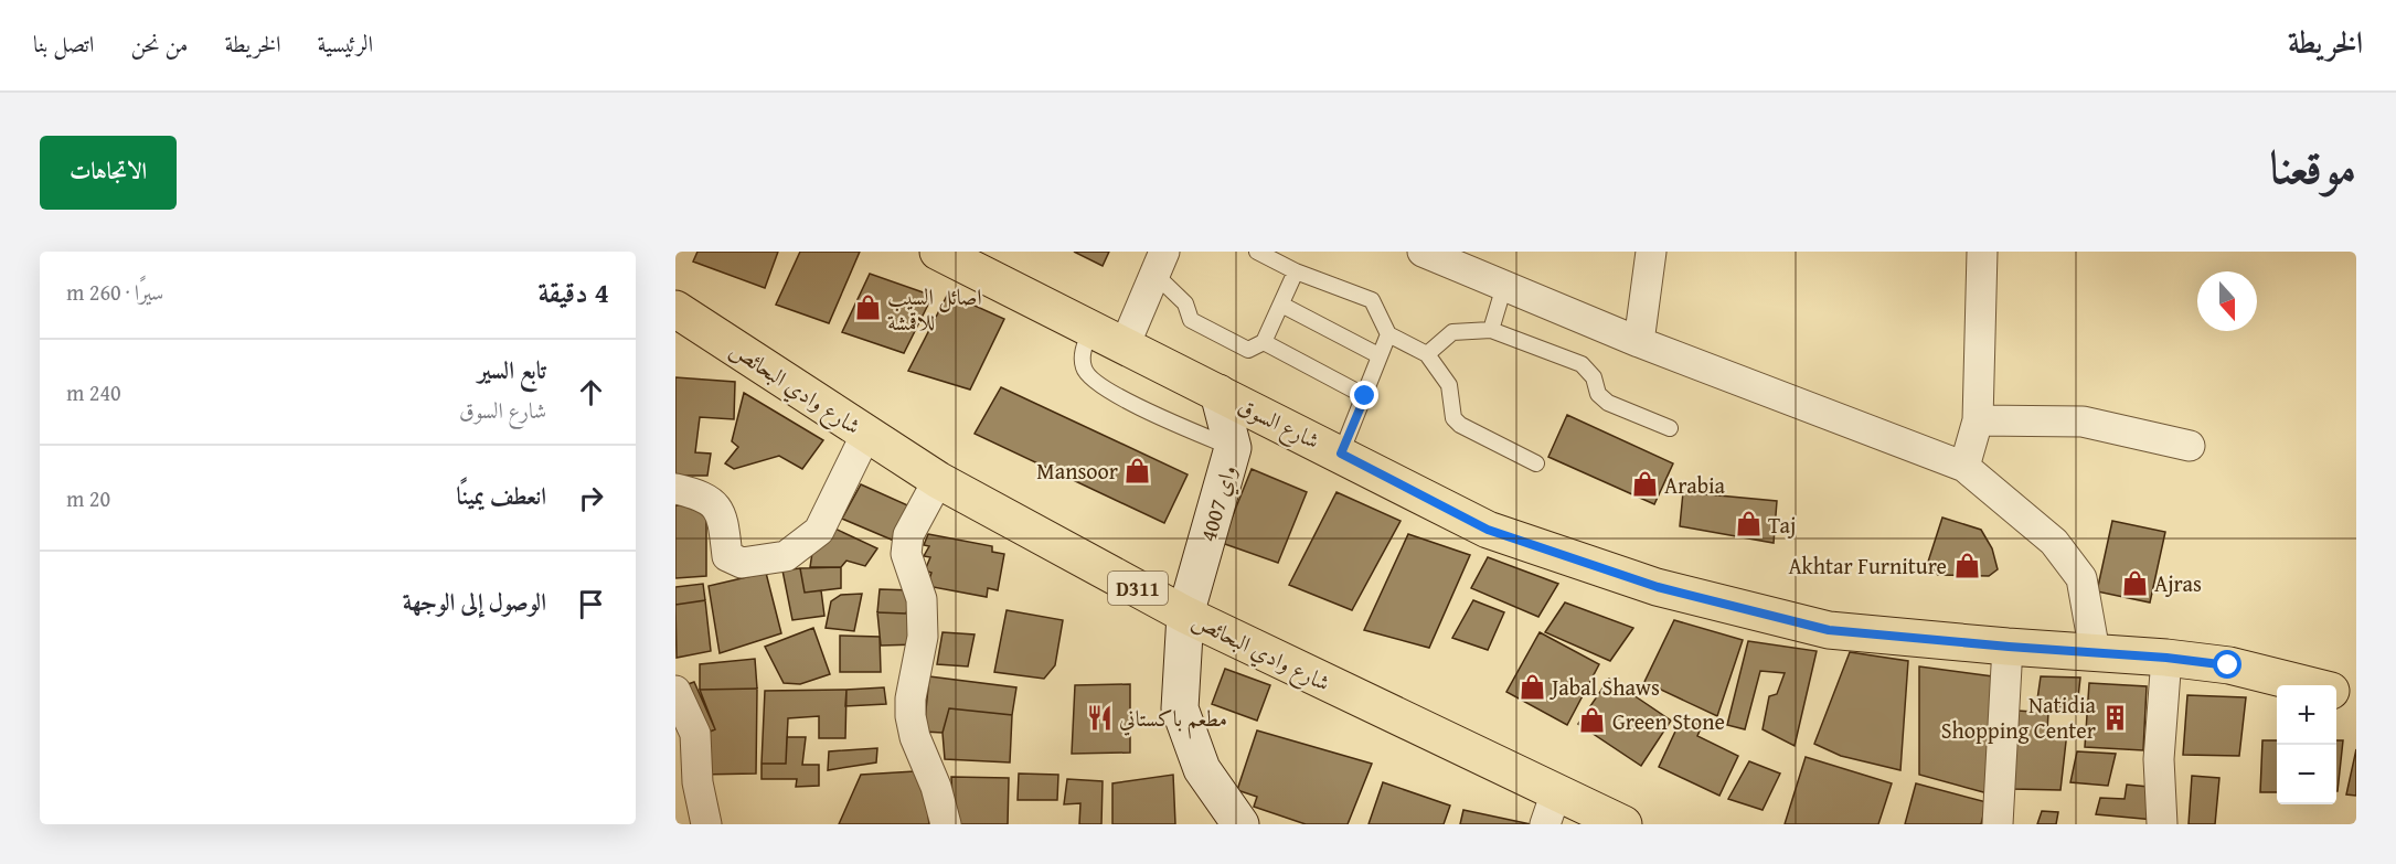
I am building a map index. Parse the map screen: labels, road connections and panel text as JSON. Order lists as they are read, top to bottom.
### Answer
{
  "streets": {
    "main road": ["شارع وادي البحائص", "شارع السوق", "D311"],
    "street": ["واي 4007"]
  },
  "crossings": [
    ["شارع وادي البحائص", "واي 4007"],
    ["شارع السوق", "واي 4007"]
  ],
  "places": {
    "shop": [
      "اصائل السيب للاقمشة",
      "Mansoor",
      "Arabia",
      "Taj",
      "Akhtar Furniture",
      "Ajras",
      "Jabal Shaws",
      "Green Stone"
    ],
    "restaurant": ["مطعم باكستاني"],
    "building": ["Natidia Shopping Center"]
  },
  "north": "bottom",
  "page": {
    "header": "الخريطة",
    "nav": [
      "الرئيسية",
      "الخريطة",
      "من نحن",
      "اتصل بنا"
    ],
    "title": "موقعنا",
    "buttons": "الاتجاهات",
    "heading": ["4 دقيقة", "سيرًا · 260 m"],
    "list": [
      ["تابع السير", "شارع السوق", "240 m"],
      ["انعطف يمينًا", "20 m"],
      "الوصول إلى الوجهة"
    ],
    "map_buttons": ["+", "−"]
  }
}
